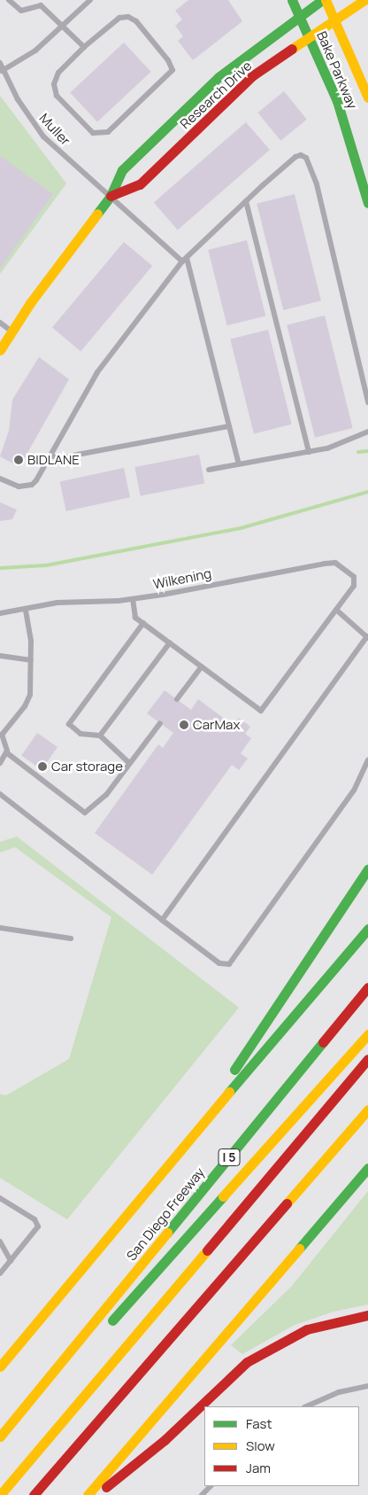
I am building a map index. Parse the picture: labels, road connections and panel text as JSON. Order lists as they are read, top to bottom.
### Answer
{
  "streets": {
    "main road": [
      "Bake Parkway",
      "Research Drive",
      "I 5",
      "San Diego Freeway"
    ],
    "lane": ["Muller", "Wilkening"]
  },
  "crossings": [
    ["Bake Parkway", "Research Drive"],
    ["Research Drive", "Muller"]
  ],
  "places": ["BIDLANE", "CarMax", "Car storage"],
  "legend": ["Fast", "Slow", "Jam"]
}
